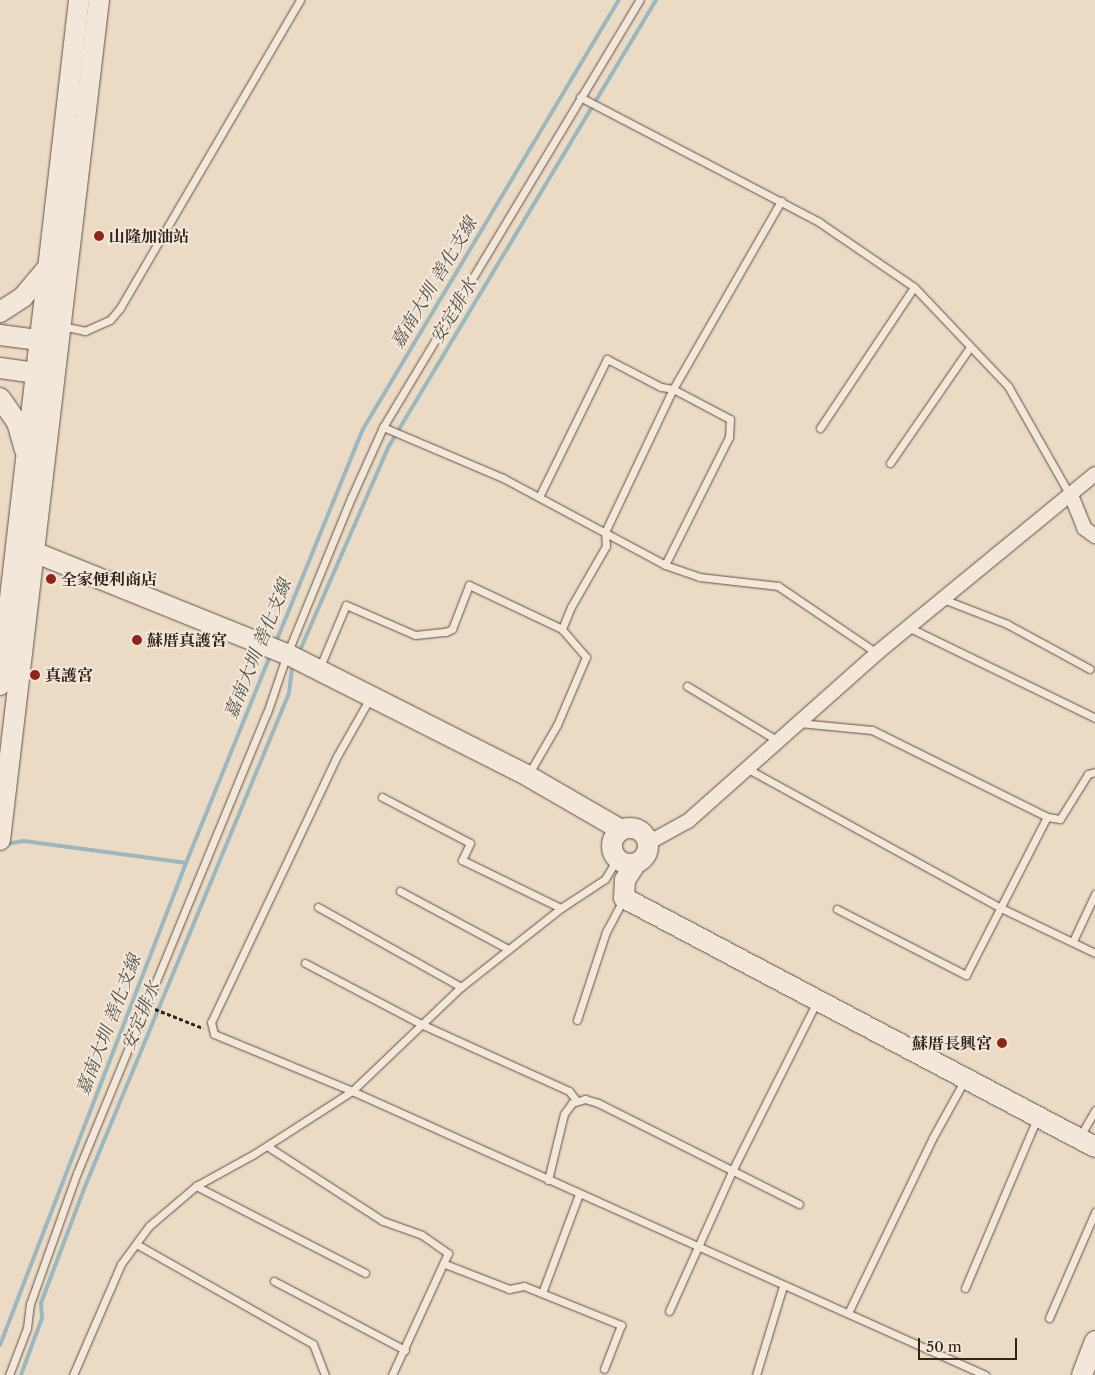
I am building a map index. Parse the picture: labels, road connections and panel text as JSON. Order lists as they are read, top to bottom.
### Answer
{
  "water": ["嘉南大圳 善化支線", "安定排水"],
  "places": [
    "山隆加油站",
    "全家便利商店",
    "蘇厝真護宮",
    "真護宮",
    "蘇厝長興宮"
  ],
  "scale_bar": "50 m"
}
